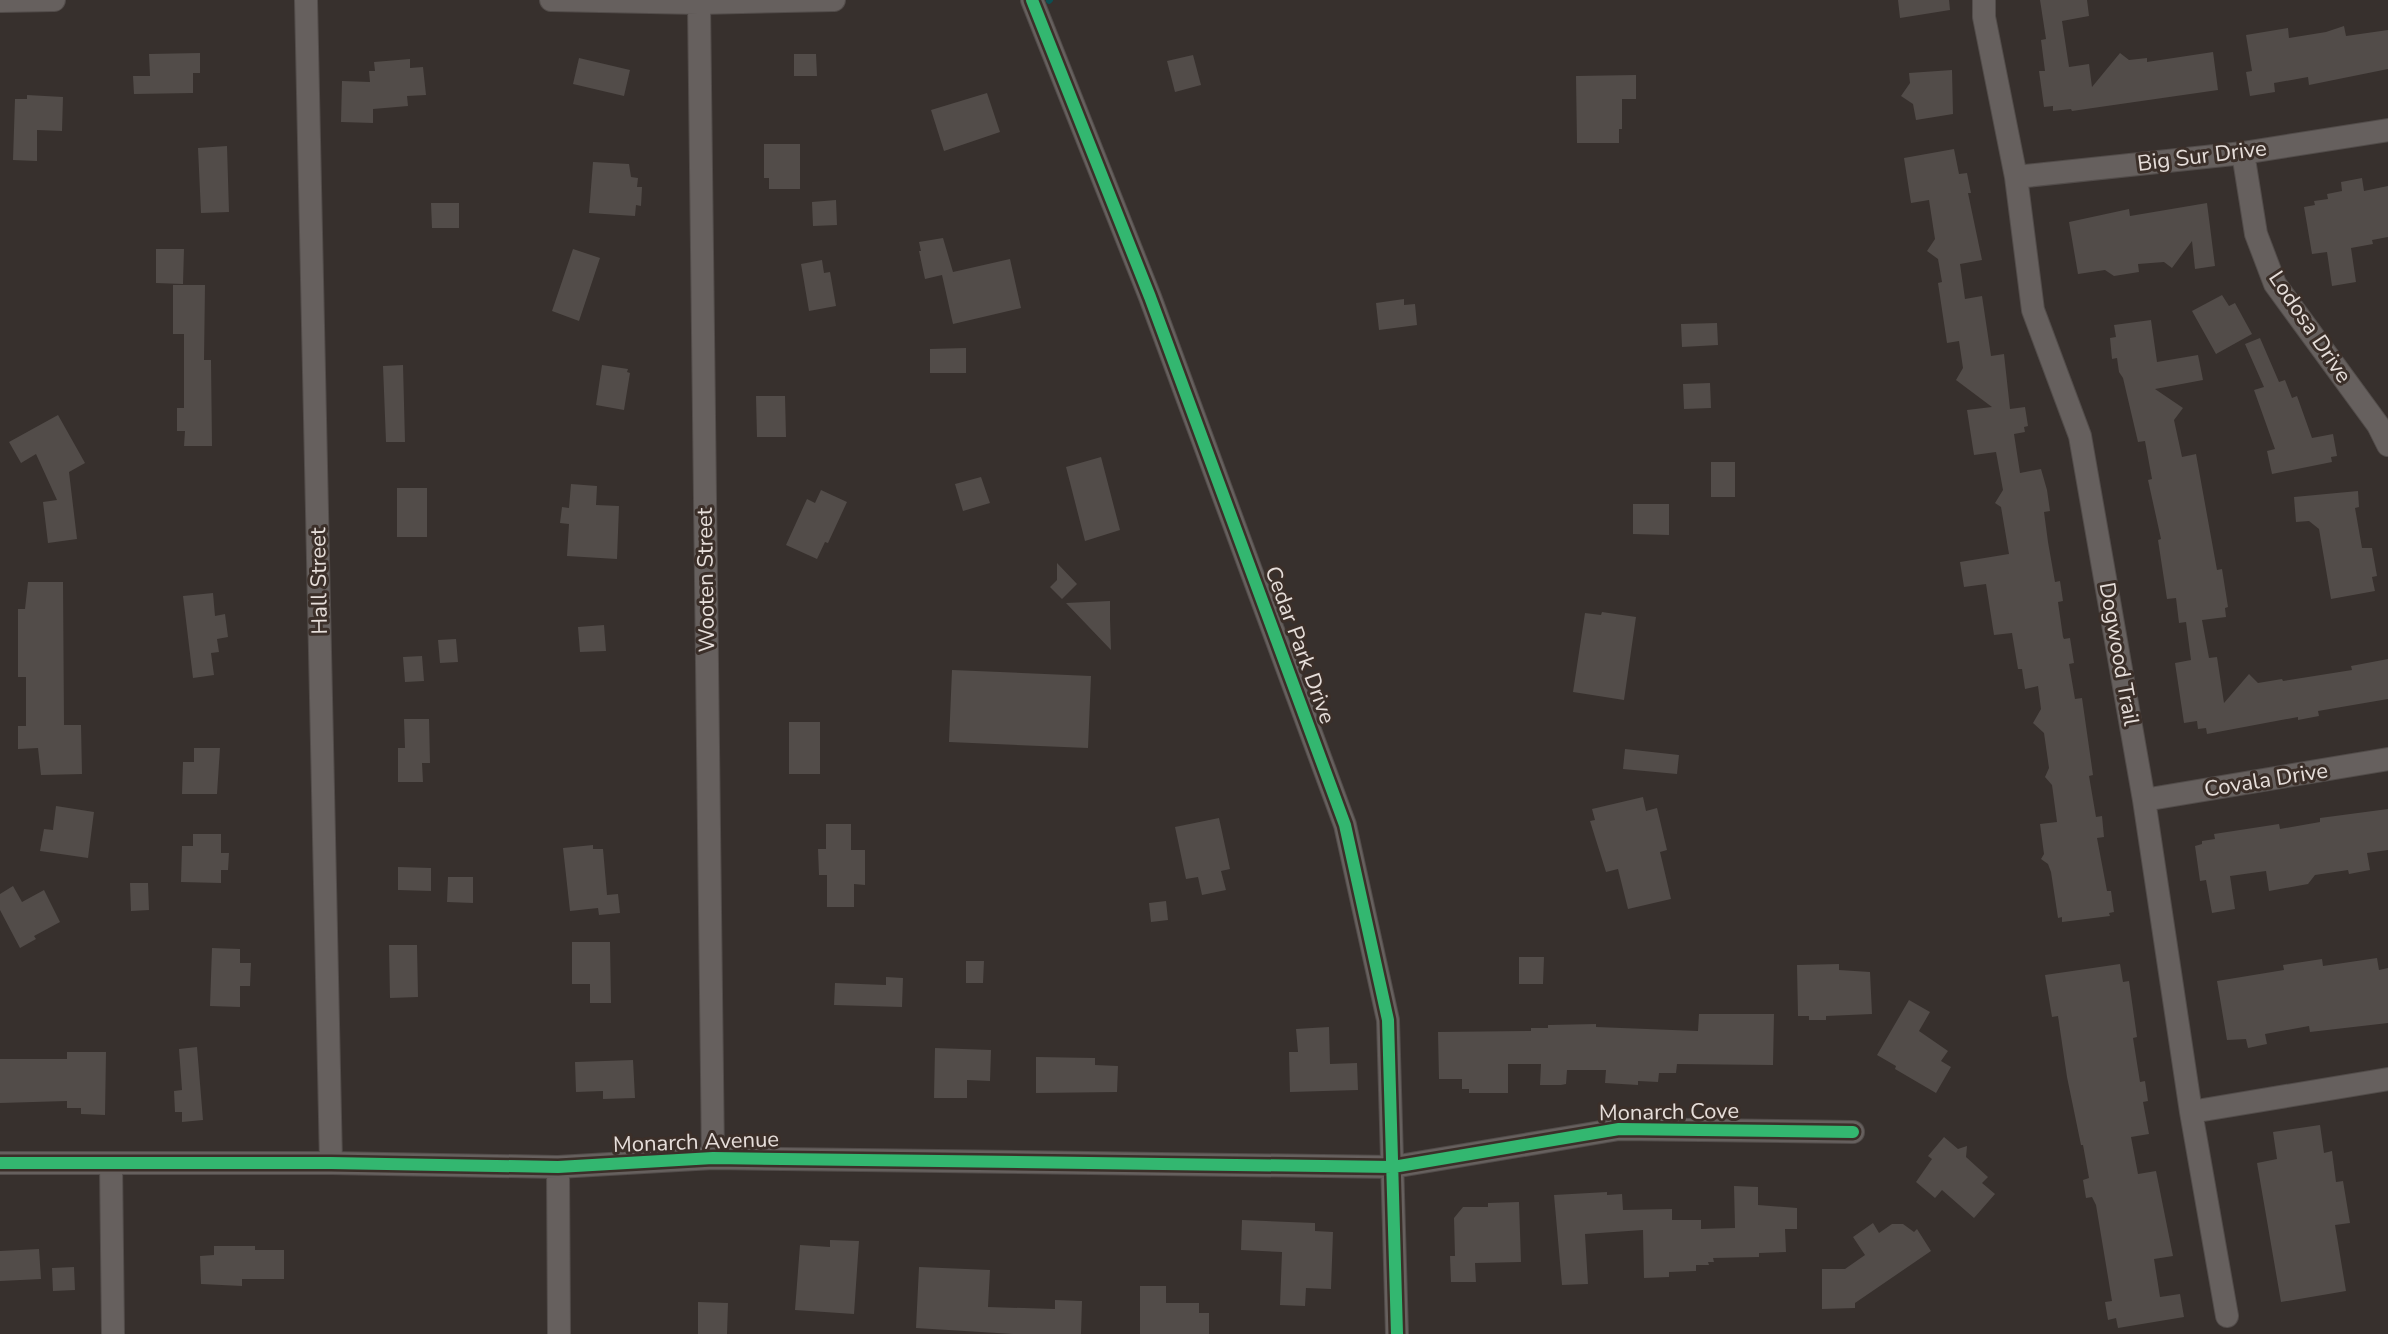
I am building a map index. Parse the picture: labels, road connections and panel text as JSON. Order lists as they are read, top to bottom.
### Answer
{
  "streets": {
    "street": [
      "Big Sur Drive",
      "Lodosa Drive",
      "Wooten Street",
      "Hall Street",
      "Cedar Park Drive",
      "Dogwood Trail",
      "Covala Drive",
      "Monarch Cove",
      "Monarch Avenue"
    ]
  },
  "crossings": [
    ["Big Sur Drive", "Lodosa Drive"],
    ["Big Sur Drive", "Dogwood Trail"],
    ["Wooten Street", "Monarch Avenue"],
    ["Hall Street", "Monarch Avenue"],
    ["Cedar Park Drive", "Monarch Cove"],
    ["Cedar Park Drive", "Monarch Avenue"],
    ["Dogwood Trail", "Covala Drive"],
    ["Monarch Cove", "Monarch Avenue"]
  ]
}
